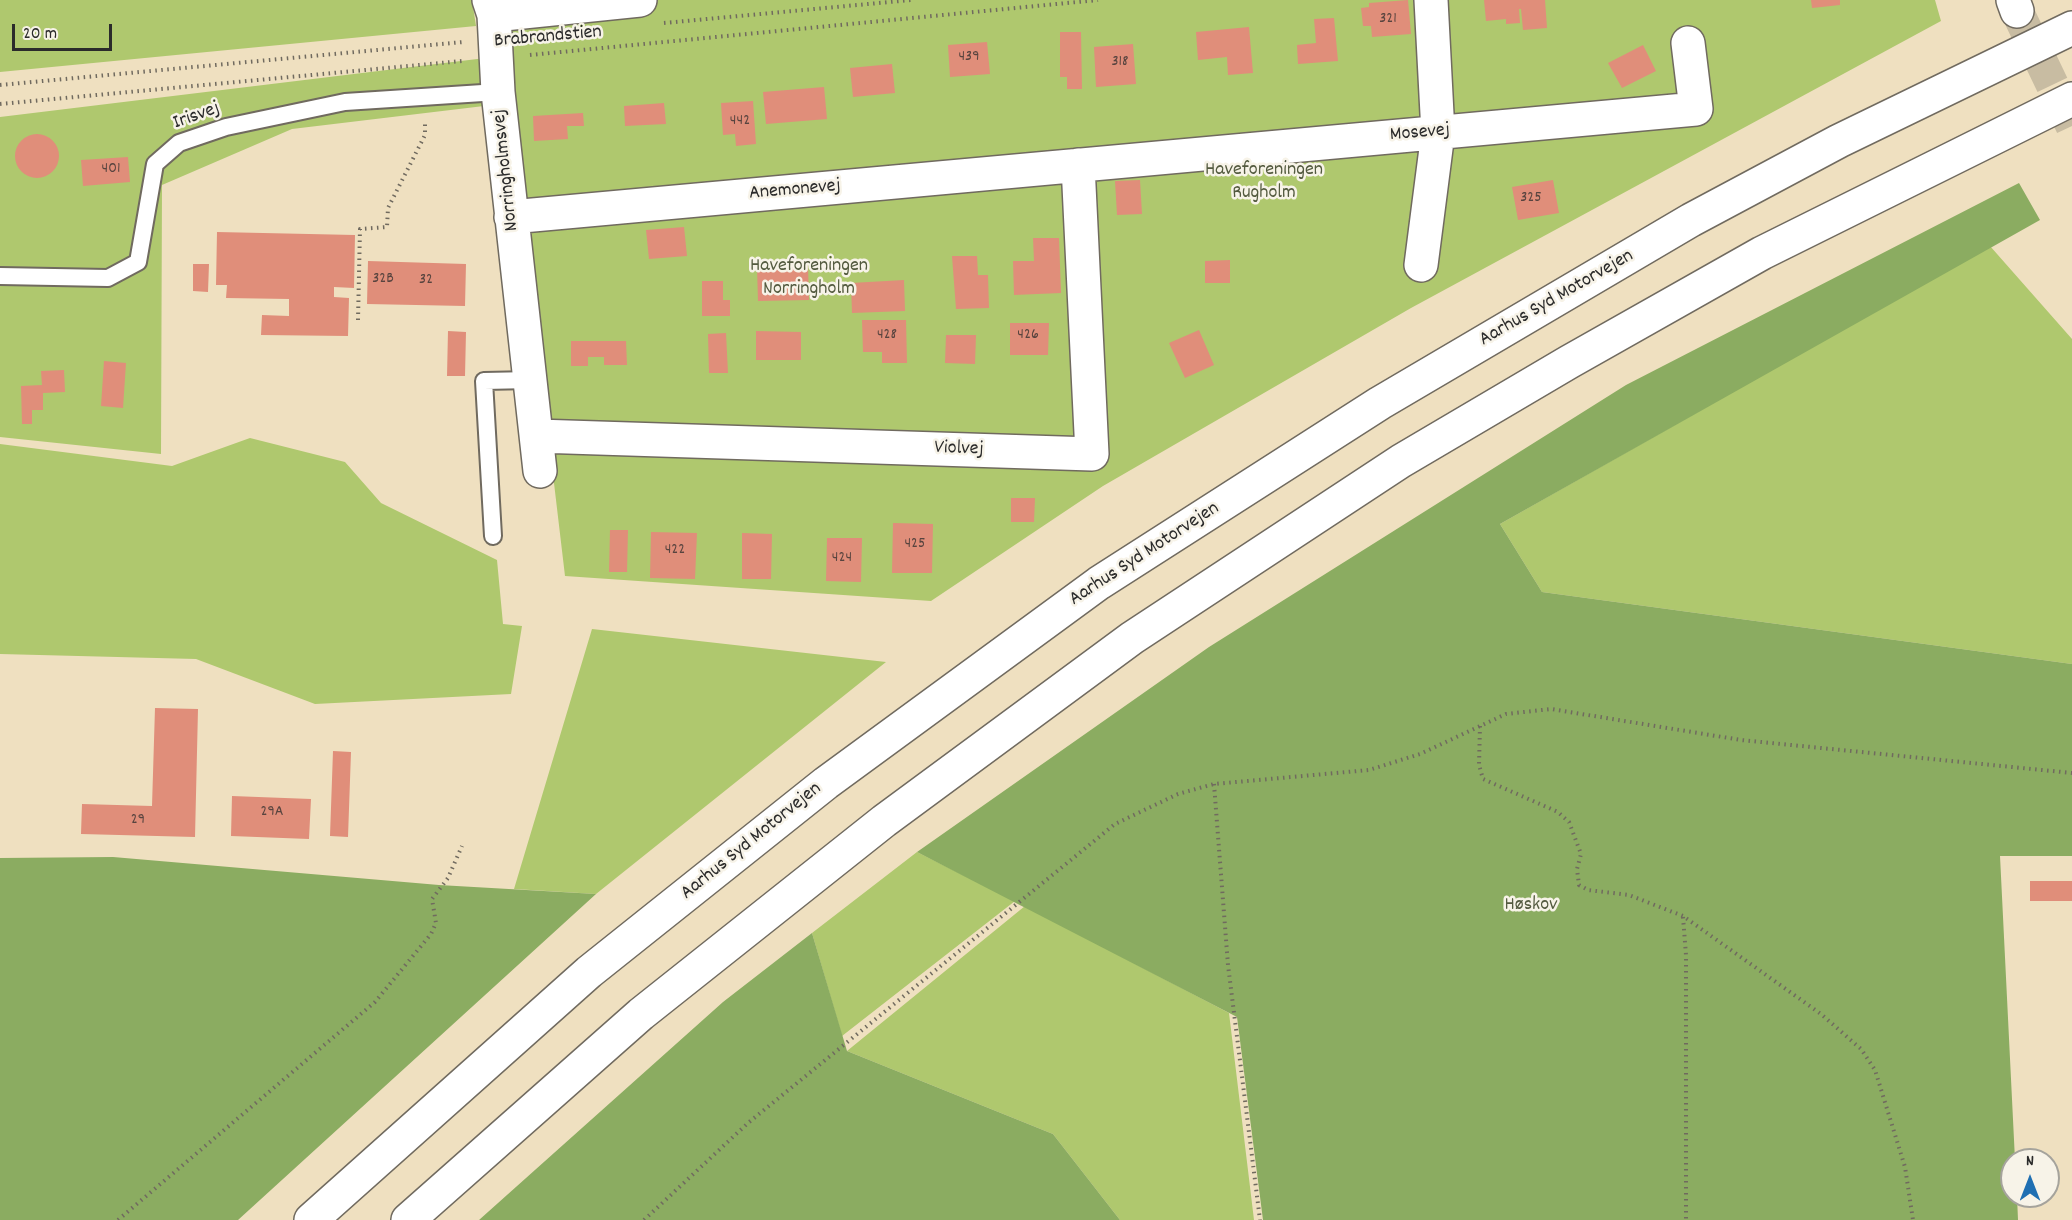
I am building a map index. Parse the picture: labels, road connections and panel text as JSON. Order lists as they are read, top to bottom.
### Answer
{
  "streets": {
    "main road": [
      "Mosevej",
      "Norringholmsvej",
      "Anemonevej",
      "Aarhus Syd Motorvejen",
      "Violvej"
    ],
    "lane": ["Irisvej"],
    "path": ["Brabrandstien"]
  },
  "crossings": [
    ["Brabrandstien", "Norringholmsvej"],
    ["Irisvej", "Norringholmsvej"],
    ["Mosevej", "Anemonevej"],
    ["Mosevej", "Violvej"],
    ["Norringholmsvej", "Anemonevej"],
    ["Norringholmsvej", "Violvej"],
    ["Anemonevej", "Violvej"]
  ],
  "parks": ["Haveforeningen Rugholm", "Haveforeningen Norringholm", "Høskov"],
  "house_numbers": [
    "321",
    "439",
    "318",
    "442",
    "401",
    "325",
    "32B",
    "32",
    "428",
    "426",
    "425",
    "422",
    "424",
    "29A",
    "29"
  ],
  "scale_bar": "20 m",
  "north": "top"
}
